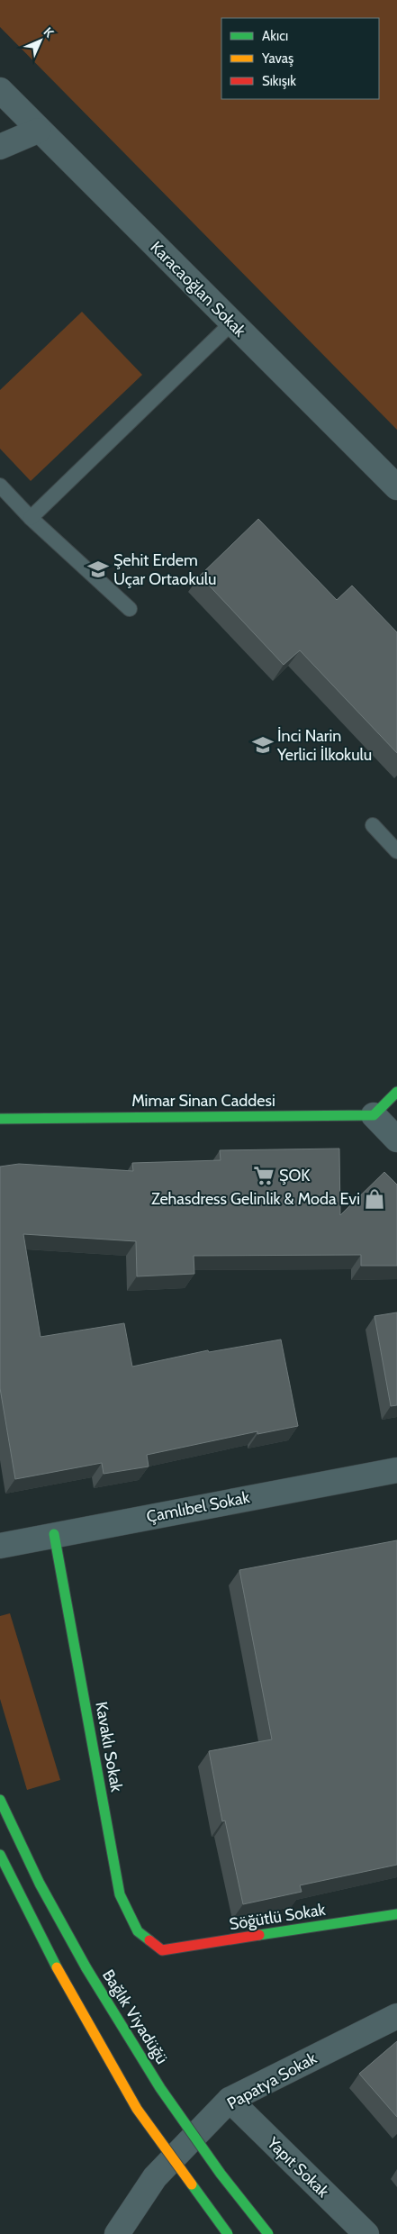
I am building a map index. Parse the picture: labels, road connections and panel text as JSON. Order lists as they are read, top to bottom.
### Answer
{
  "streets": {
    "street": [
      "Karacaoğlan Sokak",
      "Mimar Sinan Caddesi",
      "Çamlıbel Sokak",
      "Kavaklı Sokak",
      "Söğütlü Sokak",
      "Bağlık Viyadüğü",
      "Papatya Sokak",
      "Yapıt Sokak"
    ]
  },
  "crossings": [
    ["Çamlıbel Sokak", "Kavaklı Sokak"],
    ["Kavaklı Sokak", "Söğütlü Sokak"],
    ["Papatya Sokak", "Yapıt Sokak"]
  ],
  "places": {
    "school or university": ["Şehit Erdem Uçar Ortaokulu", "İnci Narin Yerlici İlkokulu"],
    "supermarket": ["ŞOK"],
    "shop": ["Zehasdress Gelinlik & Moda Evi"]
  },
  "legend": ["Akıcı", "Yavaş", "Sıkışık"],
  "north": "top right"
}
